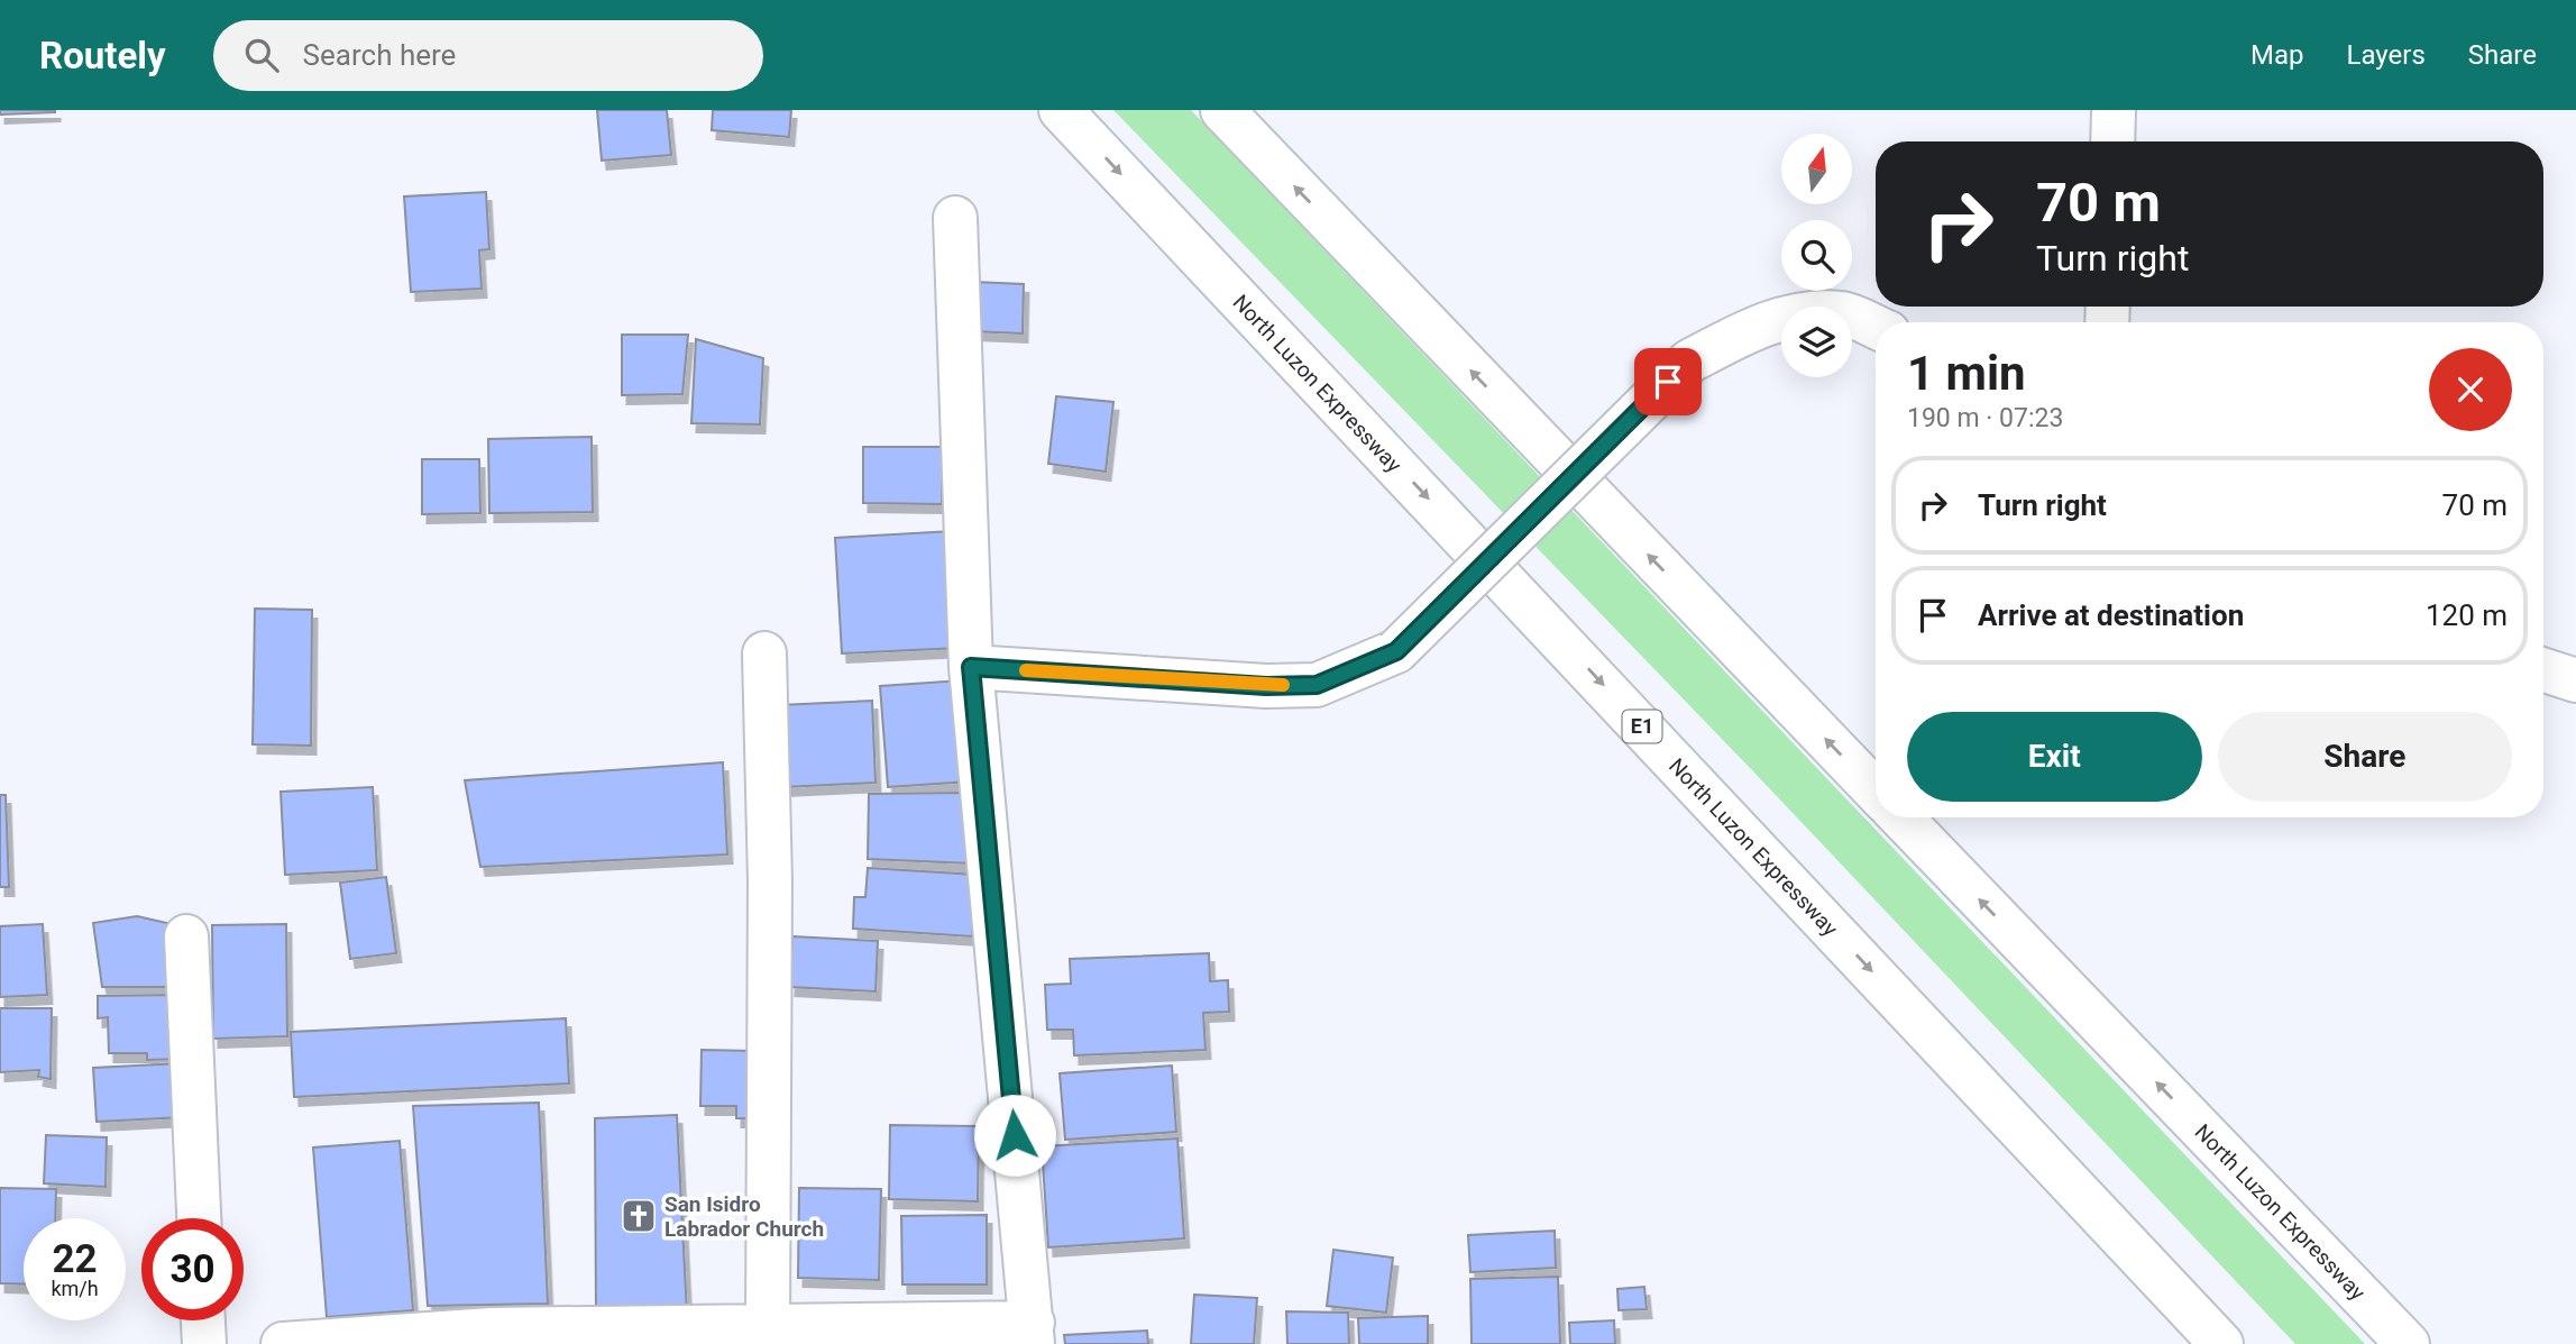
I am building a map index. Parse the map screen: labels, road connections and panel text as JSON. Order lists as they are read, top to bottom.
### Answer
{
  "streets": {
    "main road": ["North Luzon Expressway", "E1"]
  },
  "places": {
    "church": ["San Isidro Labrador Church"]
  },
  "north": "top",
  "page": {
    "header": "Routely",
    "search": "Search here",
    "nav": ["Map", "Layers", "Share"],
    "turn": ["70 m", "Turn right"],
    "heading": ["1 min", "190 m · 07:23"],
    "list": [
      {
        "name": "Turn right",
        "value": "70 m"
      },
      {
        "name": "Arrive at destination",
        "value": "120 m"
      }
    ],
    "buttons": ["Exit", "Share"],
    "speed": "22 km/h",
    "limit": "30"
  }
}
